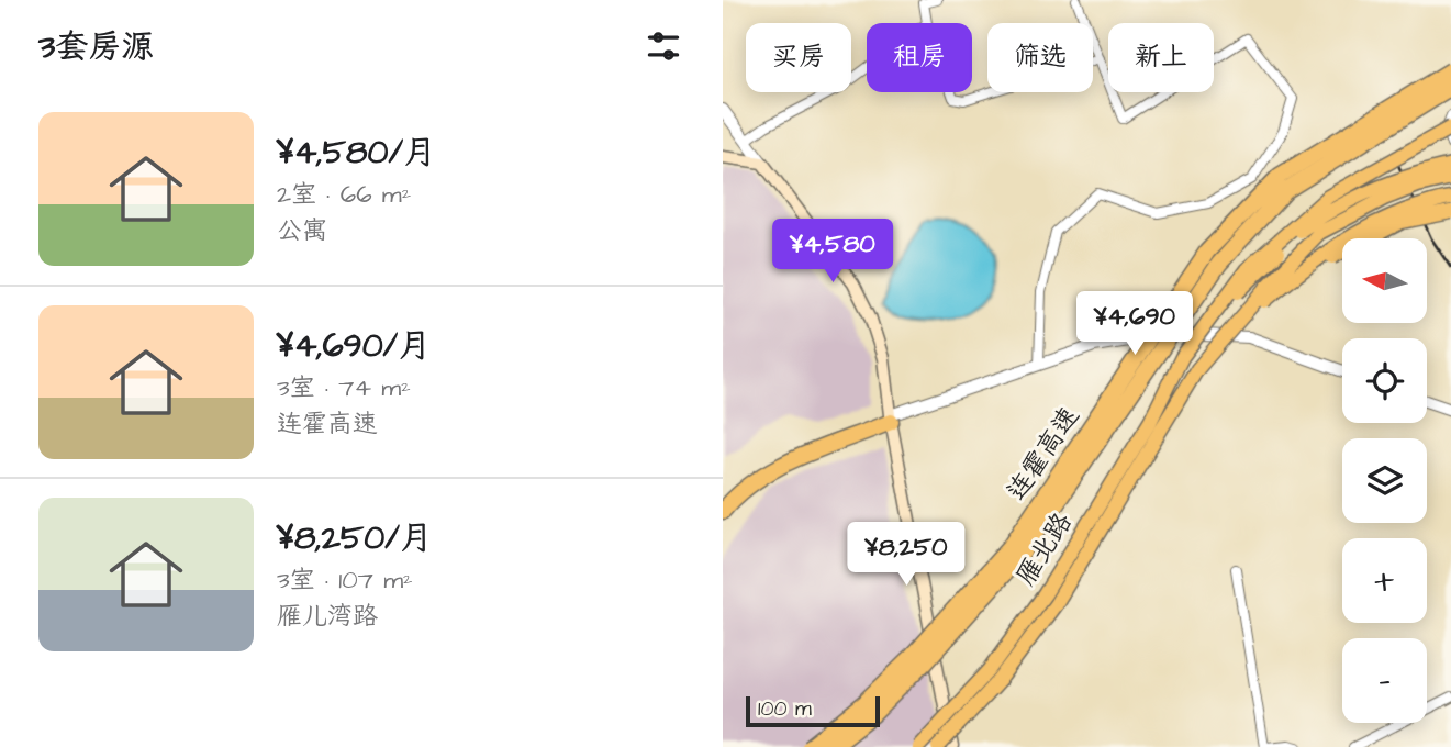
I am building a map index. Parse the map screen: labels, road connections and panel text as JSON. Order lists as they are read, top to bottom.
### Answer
{
  "streets": {
    "highway": ["连霍高速", "雁北路"]
  },
  "scale_bar": "100 m",
  "north": "left",
  "page": {
    "heading": "3套房源",
    "chip": [
      "买房",
      "租房",
      "筛选",
      "新上"
    ],
    "list": [
      {
        "name": "¥4,580/月",
        "note": "2室 · 66 m² · 公寓"
      },
      {
        "name": "¥4,690/月",
        "note": "3室 · 74 m² · 连霍高速"
      },
      {
        "name": "¥8,250/月",
        "note": "3室 · 107 m² · 雁儿湾路"
      }
    ],
    "price": ["¥4,580", "¥4,690", "¥8,250"],
    "map_buttons": ["+", "−"],
    "scale": "100 m"
  }
}
